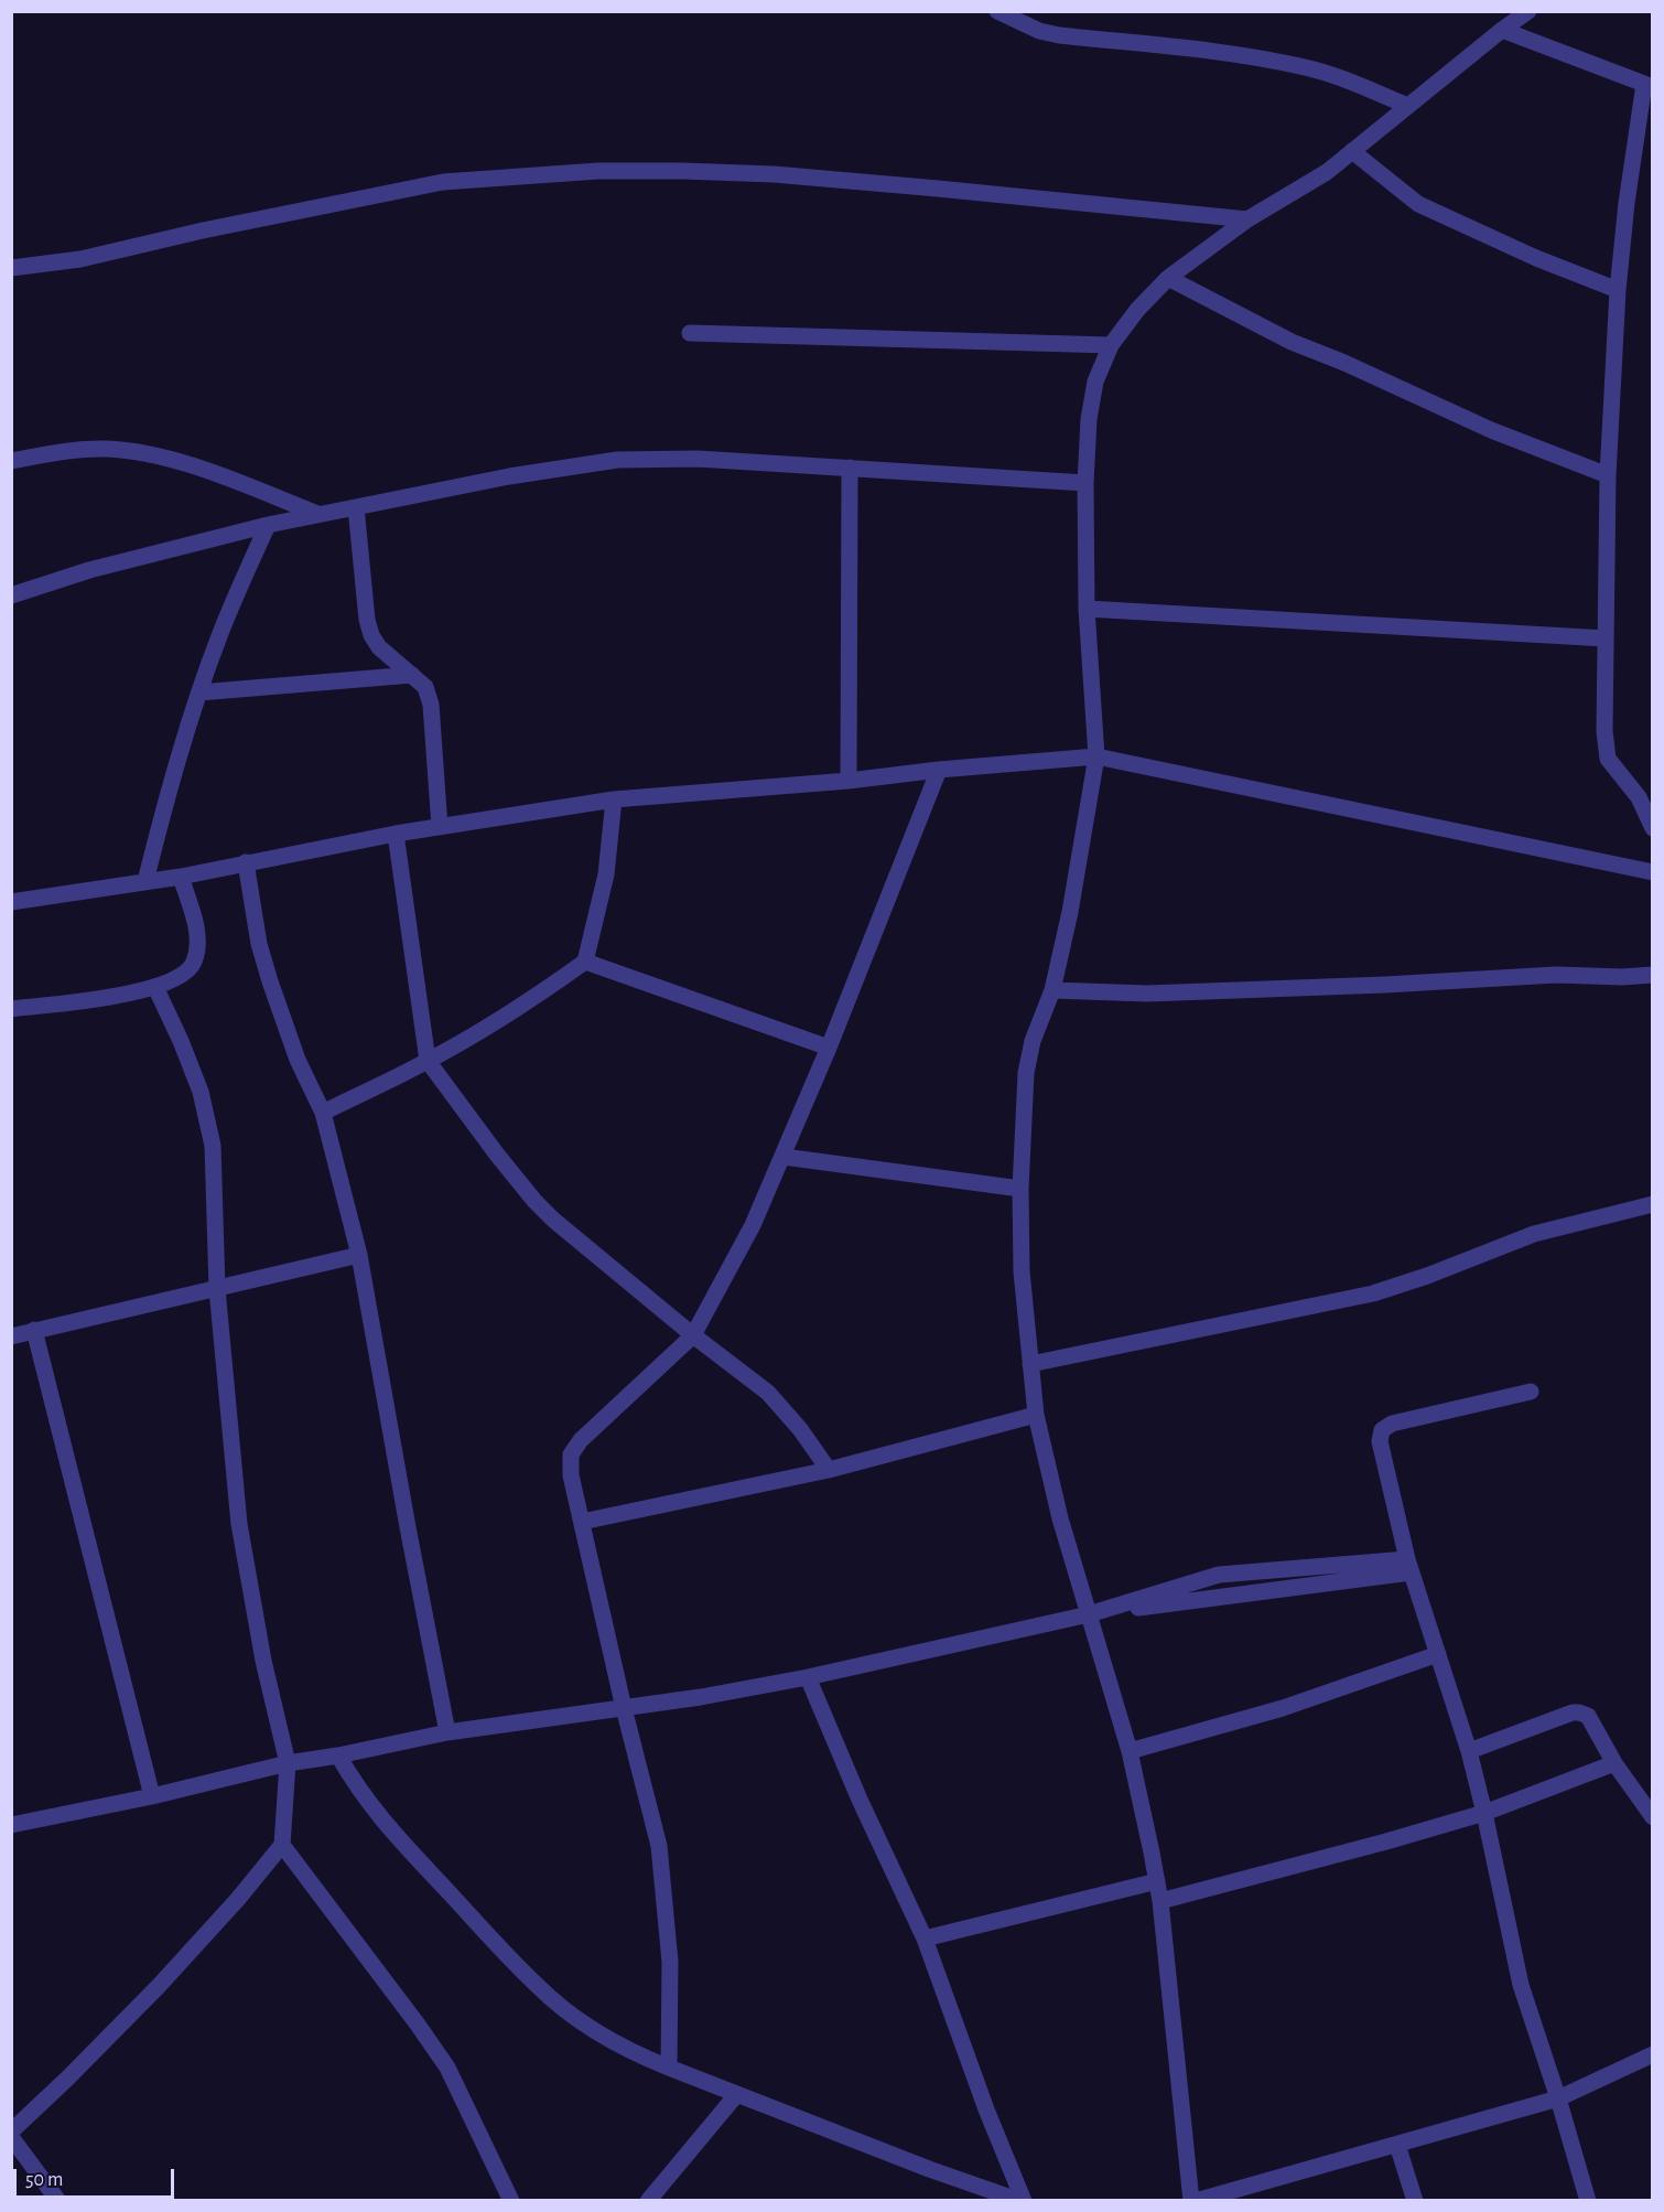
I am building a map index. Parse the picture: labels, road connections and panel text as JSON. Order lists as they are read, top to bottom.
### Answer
{
  "scale_bar": "50 m"
}
